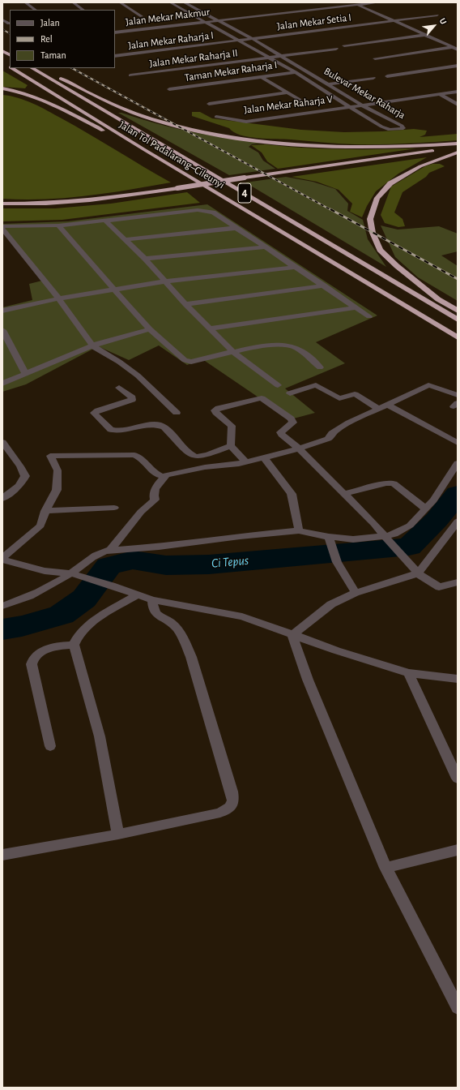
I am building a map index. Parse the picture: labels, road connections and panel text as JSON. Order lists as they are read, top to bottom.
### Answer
{
  "streets": {
    "highway": ["Jalan Tol Padalarang–Cileunyi", "4"],
    "street": [
      "Jalan Mekar Makmur",
      "Jalan Mekar Setia I",
      "Jalan Mekar Raharja I",
      "Jalan Mekar Raharja II",
      "Taman Mekar Raharja I",
      "Bulevar Mekar Raharja",
      "Jalan Mekar Raharja V"
    ]
  },
  "crossings": [
    ["Jalan Mekar Makmur", "Bulevar Mekar Raharja"],
    ["Jalan Mekar Setia I", "Jalan Mekar Raharja I"],
    ["Jalan Mekar Setia I", "Bulevar Mekar Raharja"],
    ["Jalan Mekar Raharja I", "Bulevar Mekar Raharja"],
    ["Jalan Mekar Raharja II", "Bulevar Mekar Raharja"],
    ["Taman Mekar Raharja I", "Bulevar Mekar Raharja"],
    ["Bulevar Mekar Raharja", "Jalan Mekar Raharja V"]
  ],
  "water": ["Ci Tepus"],
  "legend": ["Jalan", "Rel", "Taman"],
  "north": "top right"
}
